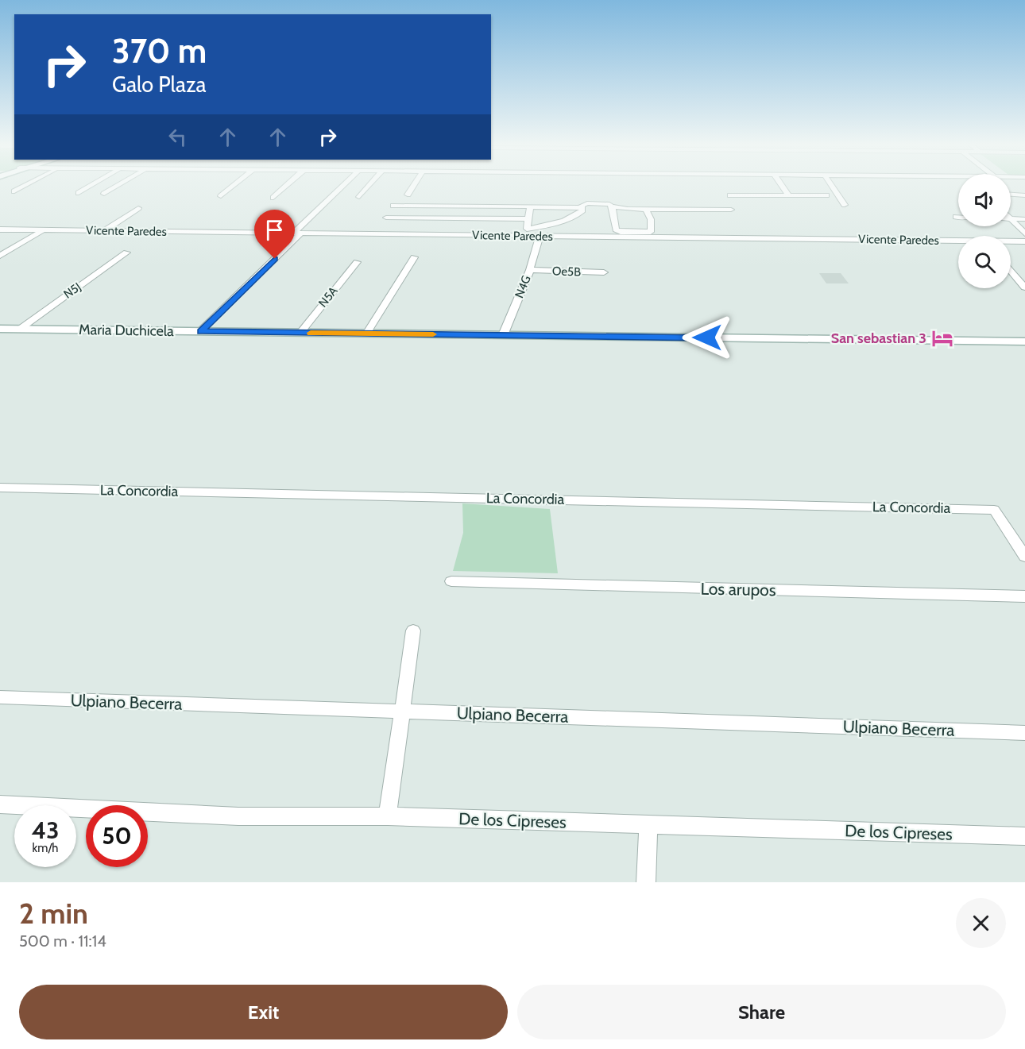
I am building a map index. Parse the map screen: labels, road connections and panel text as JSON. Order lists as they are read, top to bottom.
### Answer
{
  "streets": {
    "main road": ["Maria Duchicela"],
    "street": [
      "Vicente Paredes",
      "Oe5B",
      "N4G",
      "N5J",
      "N5A",
      "La Concordia",
      "Los arupos",
      "Ulpiano Becerra",
      "De los Cipreses"
    ]
  },
  "crossings": [
    ["Vicente Paredes", "N4G"],
    ["Oe5B", "N4G"],
    ["N4G", "Maria Duchicela"],
    ["N5J", "Maria Duchicela"],
    ["N5A", "Maria Duchicela"]
  ],
  "places": {
    "hotel": ["San sebastian 3"]
  },
  "page": {
    "turn": ["370 m", "Galo Plaza"],
    "speed": "43 km/h",
    "limit": "50",
    "heading": ["2 min", "500 m · 11:14"],
    "buttons": ["Exit", "Share"]
  }
}
